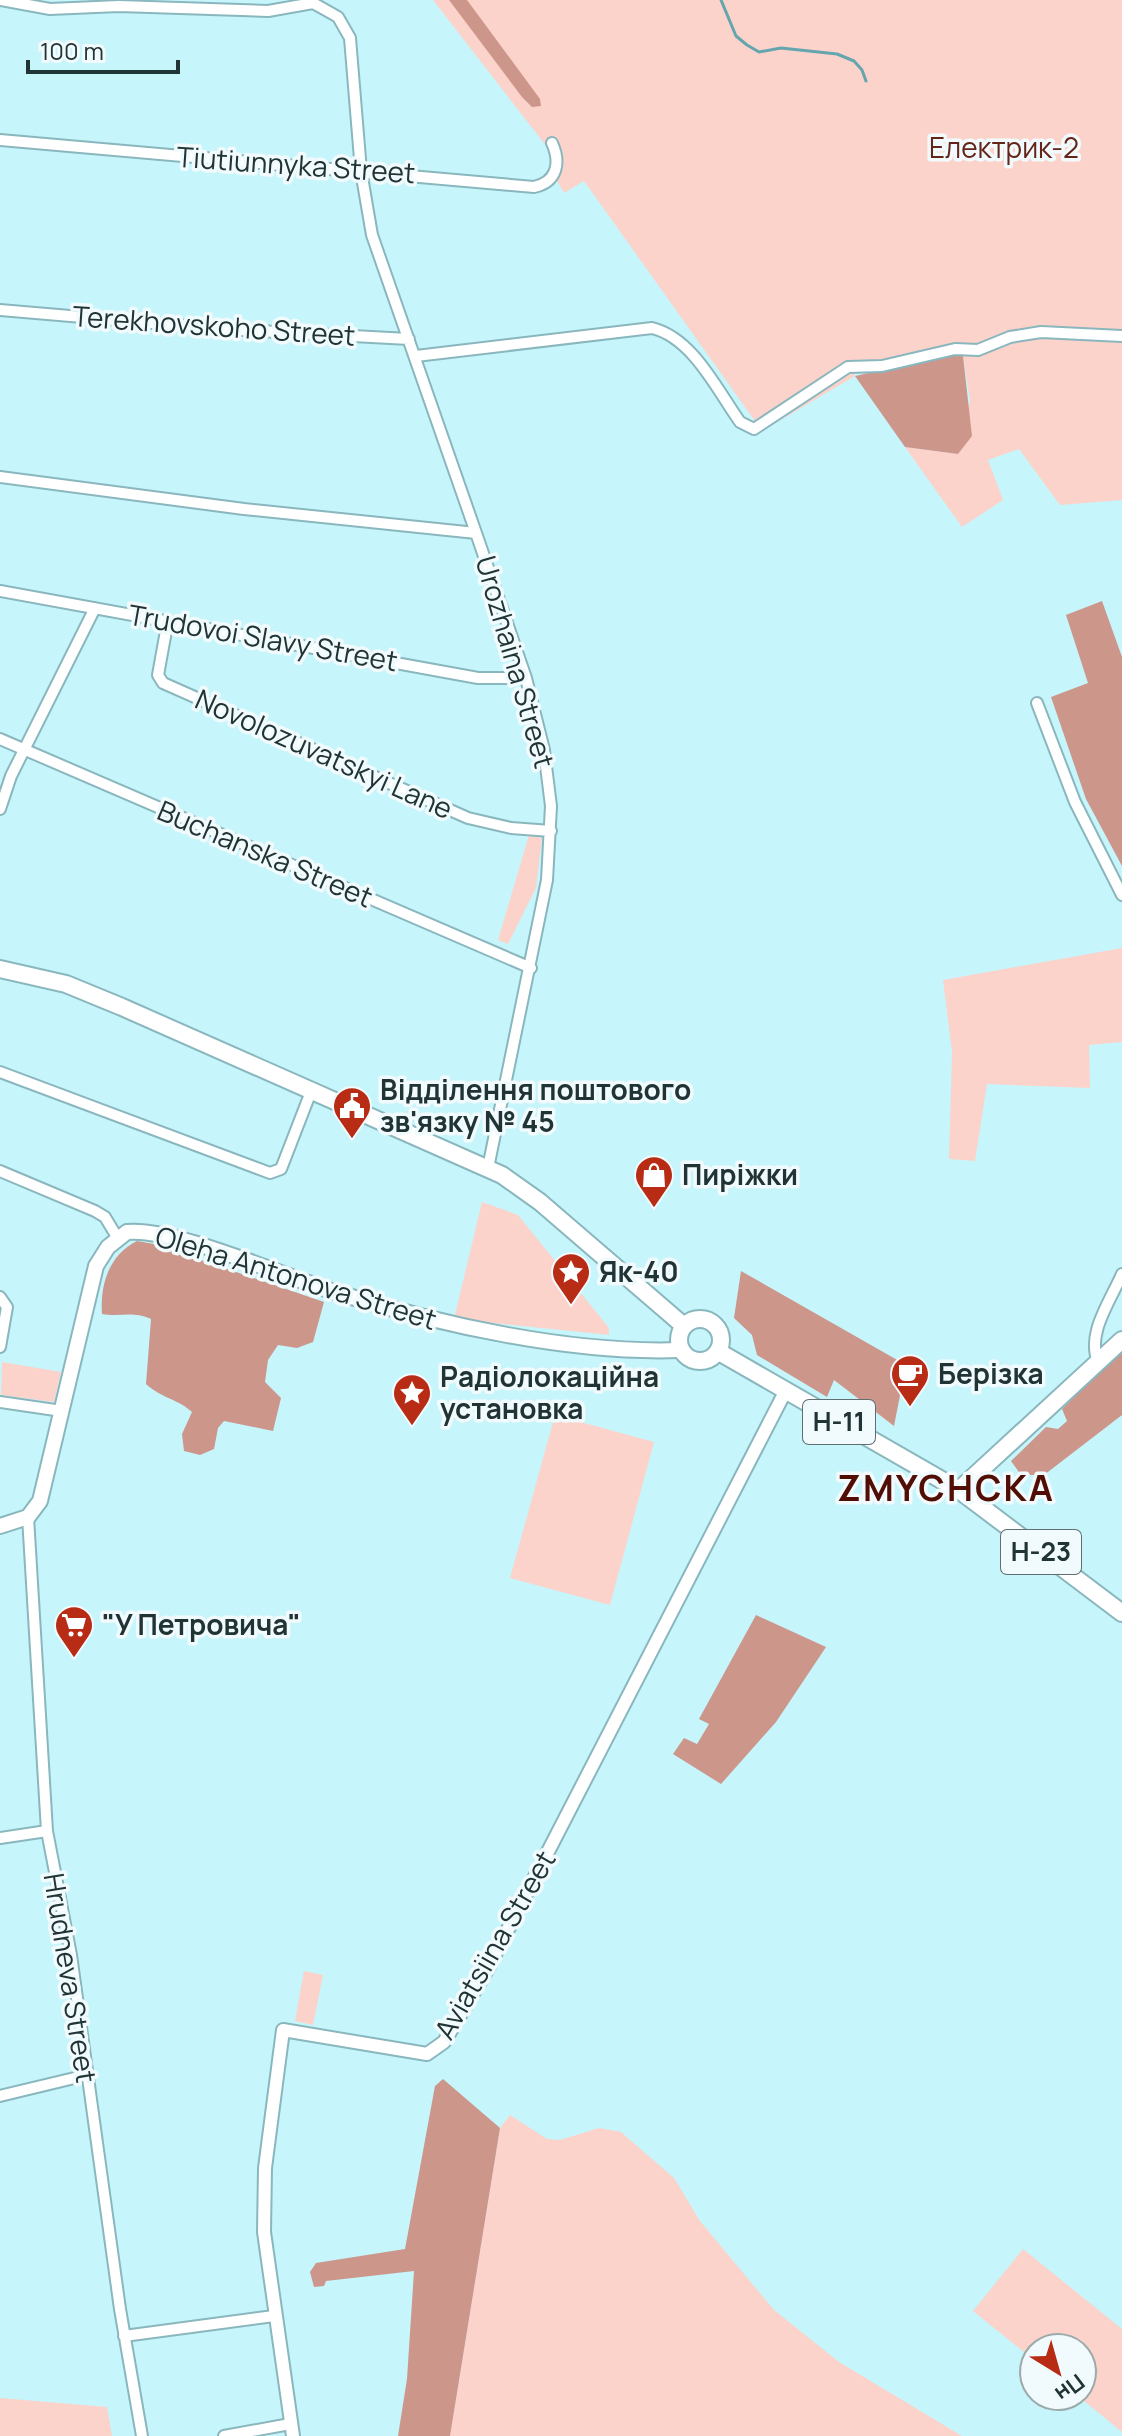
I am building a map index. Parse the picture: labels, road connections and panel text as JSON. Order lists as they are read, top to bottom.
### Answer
{
  "streets": {
    "main road": ["Oleha Antonova Street", "Н-11", "Н-23"],
    "street": [
      "Tiutiunnyka Street",
      "Terekhovskoho Street",
      "Trudovoi Slavy Street",
      "Urozhaina Street",
      "Novolozuvatskyi Lane",
      "Buchanska Street",
      "Aviatsiina Street",
      "Hrudneva Street"
    ]
  },
  "crossings": [
    ["Trudovoi Slavy Street", "Urozhaina Street"],
    ["Trudovoi Slavy Street", "Novolozuvatskyi Lane"],
    ["Urozhaina Street", "Novolozuvatskyi Lane"],
    ["Urozhaina Street", "Buchanska Street"],
    ["Oleha Antonova Street", "Н-11"],
    ["Oleha Antonova Street", "Hrudneva Street"],
    ["Н-11", "Н-23"],
    ["Н-11", "Aviatsiina Street"]
  ],
  "districts": ["ZMYCHCKA"],
  "parks": ["Електрик-2"],
  "places": {
    "public building": ["Відділення поштового зв'язку № 45"],
    "shop": ["Пиріжки"],
    "place": ["Як-40", "Радіолокаційна установка"],
    "cafe": ["Берізка"],
    "supermarket": ["\"У Петровича\""]
  },
  "scale_bar": "100 m",
  "north": "bottom right"
}
